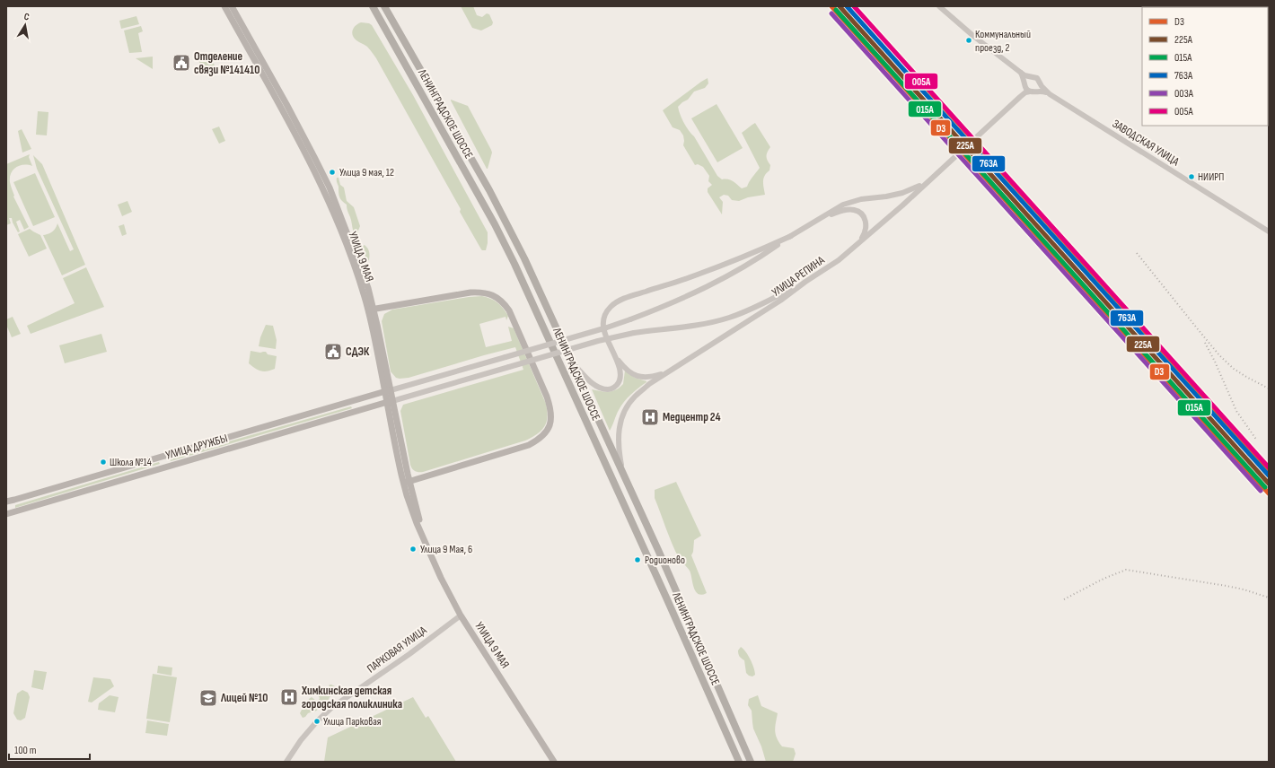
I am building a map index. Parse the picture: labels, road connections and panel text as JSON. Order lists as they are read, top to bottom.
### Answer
{
  "streets": {
    "highway": ["ЛЕНИНГРАДСКОЕ ШОССЕ"],
    "main road": ["УЛИЦА 9 МАЯ", "УЛИЦА ДРУЖБЫ"],
    "street": ["ЗАВОДСКАЯ УЛИЦА", "УЛИЦА РЕПИНА", "ПАРКОВАЯ УЛИЦА"]
  },
  "crossings": [
    ["ЛЕНИНГРАДСКОЕ ШОССЕ", "УЛИЦА РЕПИНА"],
    ["ЗАВОДСКАЯ УЛИЦА", "УЛИЦА РЕПИНА"],
    ["УЛИЦА 9 МАЯ", "УЛИЦА ДРУЖБЫ"],
    ["УЛИЦА 9 МАЯ", "ПАРКОВАЯ УЛИЦА"]
  ],
  "places": {
    "other": [
      "Коммунальный проезд, 2",
      "Улица 9 мая, 12",
      "НИИРП",
      "Школа №14",
      "Улица 9 Мая, 6",
      "Родионово",
      "Улица Парковая"
    ],
    "public building": ["Отделение связи №141410", "СДЭК"],
    "hospital": ["Медцентр 24", "Химкинская детская городская поликлиника"],
    "school or university": ["Лицей №10"]
  },
  "lines": [
    "transit line D3",
    "transit line 225А",
    "transit line 763А",
    "transit line 005А",
    "transit line 015А",
    "transit line 003А"
  ],
  "legend": [
    "D3",
    "225А",
    "015А",
    "763А",
    "003А",
    "005А"
  ],
  "scale_bar": "100 m",
  "north": "top"
}
